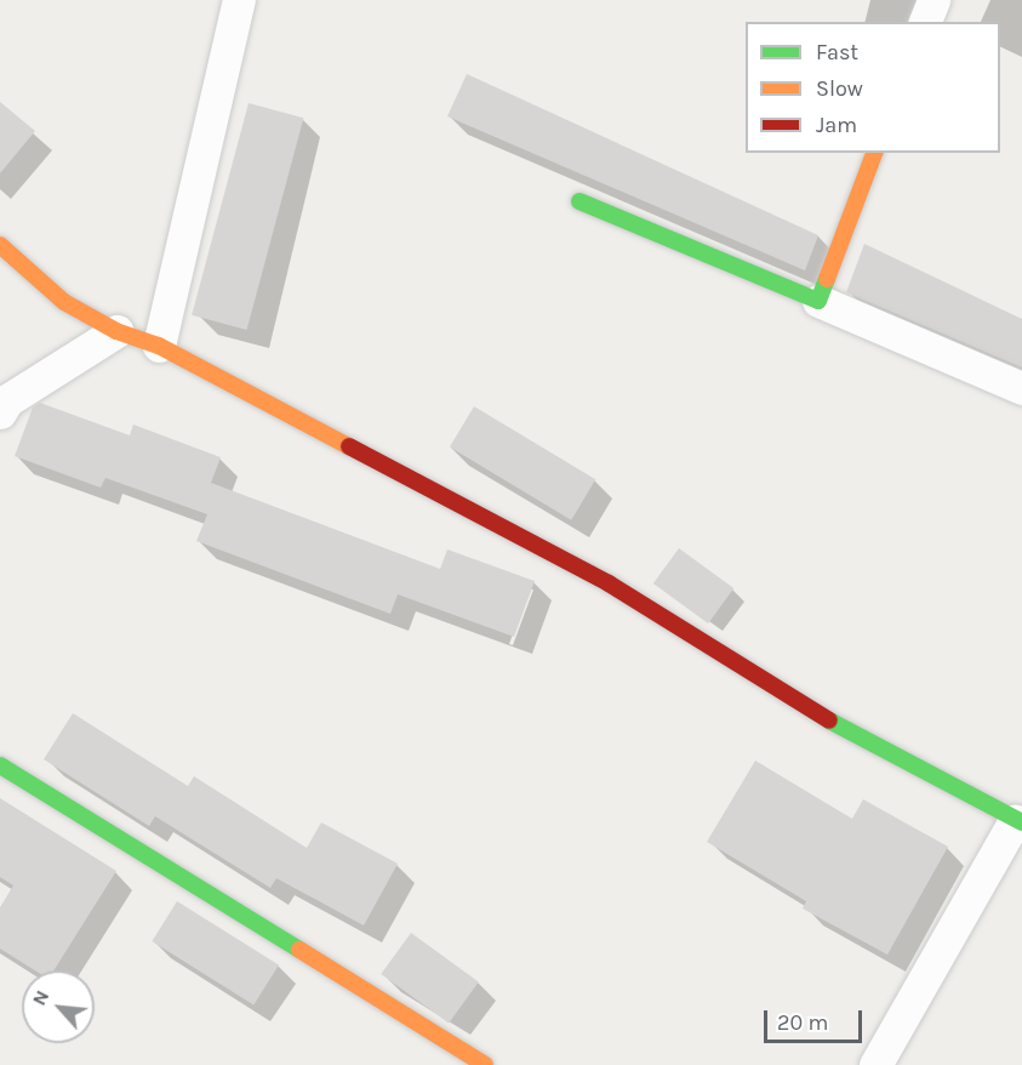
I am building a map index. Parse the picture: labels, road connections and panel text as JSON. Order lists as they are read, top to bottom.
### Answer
{
  "legend": ["Fast", "Slow", "Jam"],
  "scale_bar": "20 m",
  "north": "top left"
}
